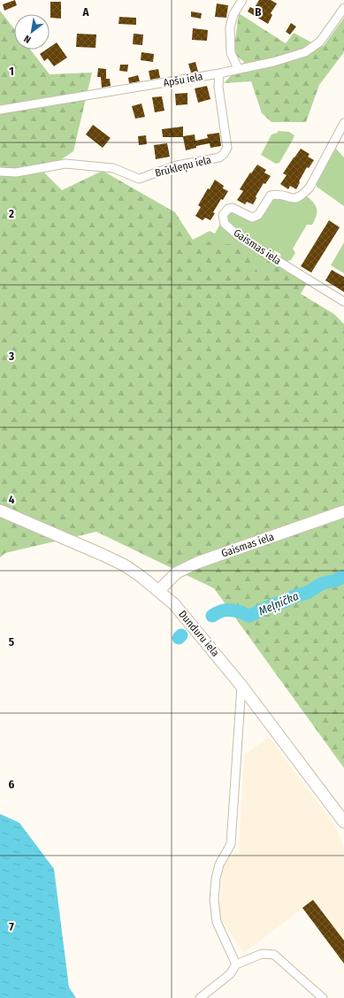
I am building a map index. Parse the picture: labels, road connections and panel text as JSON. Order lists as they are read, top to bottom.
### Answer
{
  "streets": {
    "street": [
      "Apšu iela",
      "Brūkleņu iela",
      "Gaismas iela",
      "Dunduru iela"
    ]
  },
  "crossings": [
    ["Apšu iela", "Brūkleņu iela"],
    ["Gaismas iela", "Dunduru iela"]
  ],
  "water": ["Meļņička"],
  "north": "bottom left",
  "grid": {
    "columns": ["A", "B"],
    "rows": [
      "1",
      "2",
      "3",
      "4",
      "5",
      "6",
      "7"
    ]
  }
}
